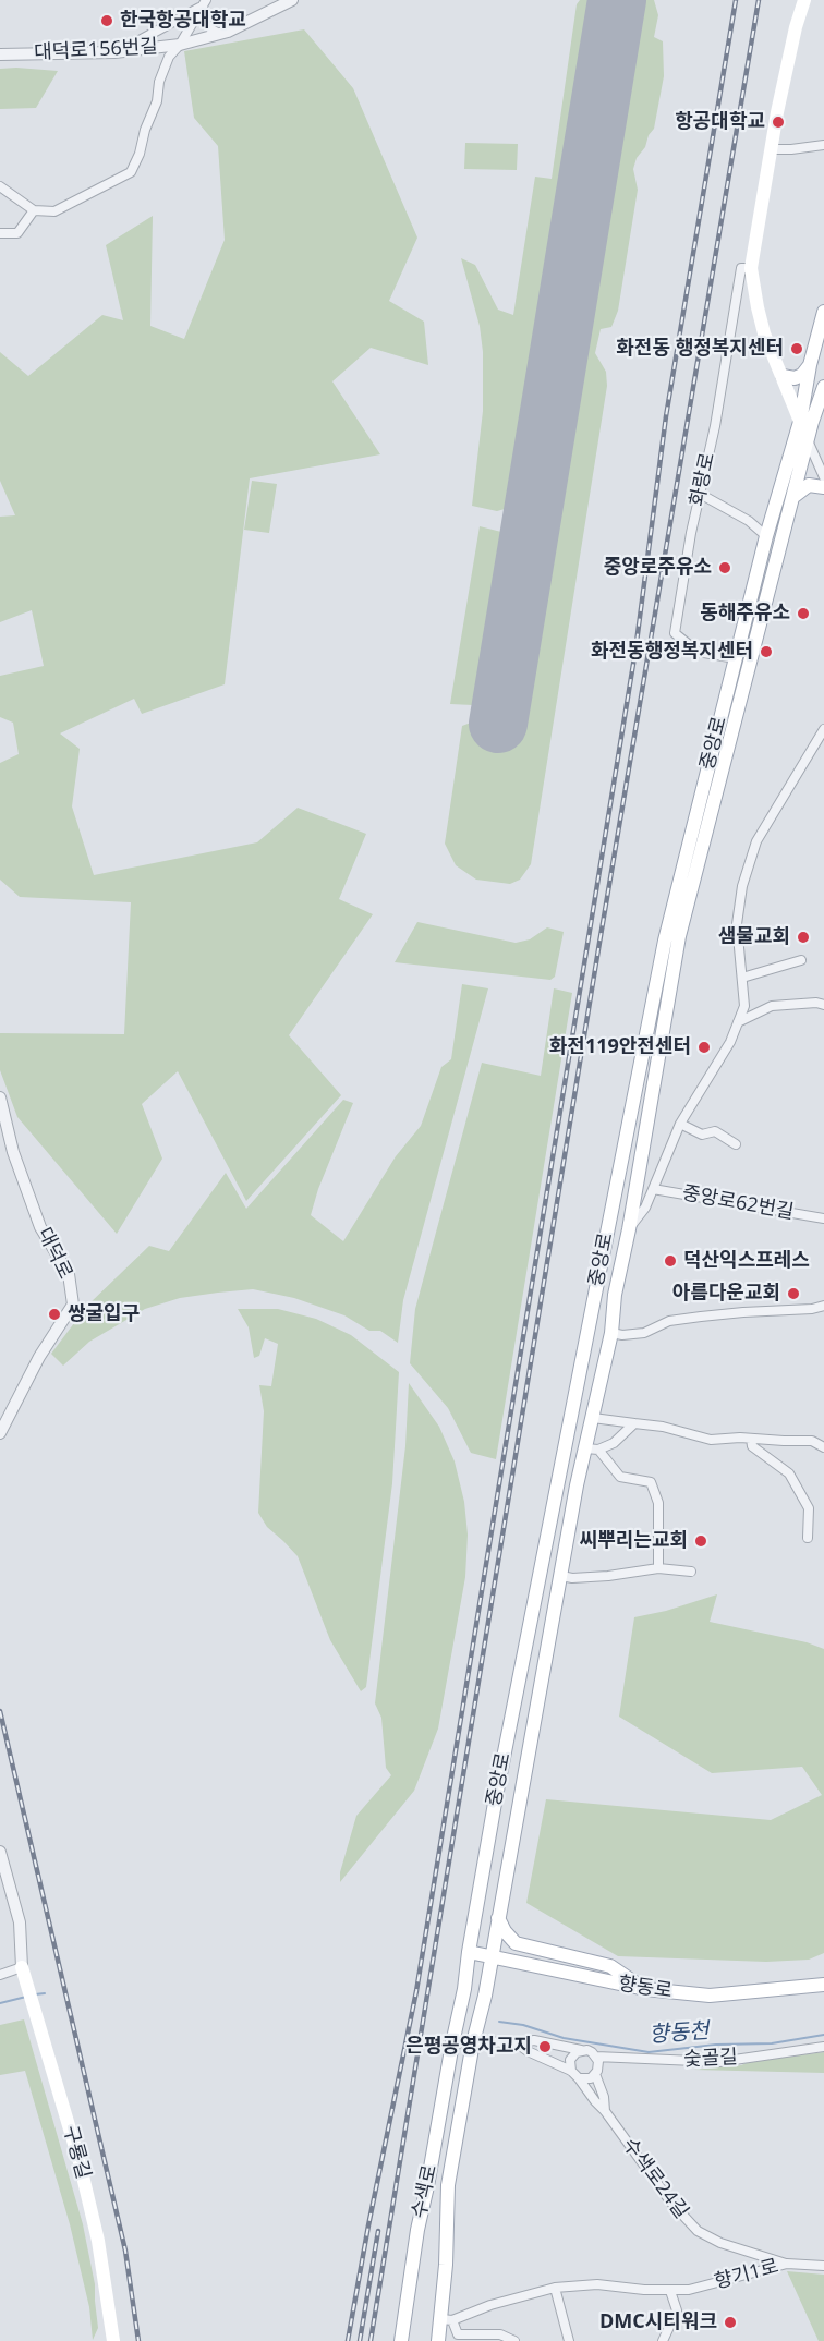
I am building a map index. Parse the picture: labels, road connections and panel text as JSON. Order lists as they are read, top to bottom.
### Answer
{
  "streets": {
    "main road": [
      "화랑로",
      "중앙로",
      "향동로",
      "구룡길",
      "수색로"
    ],
    "street": [
      "대덕로156번길",
      "중앙로62번길",
      "대덕로",
      "숯골길",
      "수색로24길",
      "향기1로"
    ]
  },
  "crossings": [
    ["화랑로", "중앙로"],
    ["중앙로", "향동로"],
    ["중앙로", "수색로24길"],
    ["중앙로", "수색로"],
    ["숯골길", "수색로24길"],
    ["수색로24길", "수색로"],
    ["수색로24길", "향기1로"]
  ],
  "water": ["향동천"],
  "places": [
    "한국항공대학교",
    "항공대학교",
    "화전동 행정복지센터",
    "중앙로주유소",
    "동해주유소",
    "화전동행정복지센터",
    "샘물교회",
    "화전119안전센터",
    "덕산익스프레스",
    "아름다운교회",
    "쌍굴입구",
    "씨뿌리는교회",
    "은평공영차고지",
    "DMC시티워크"
  ]
}
